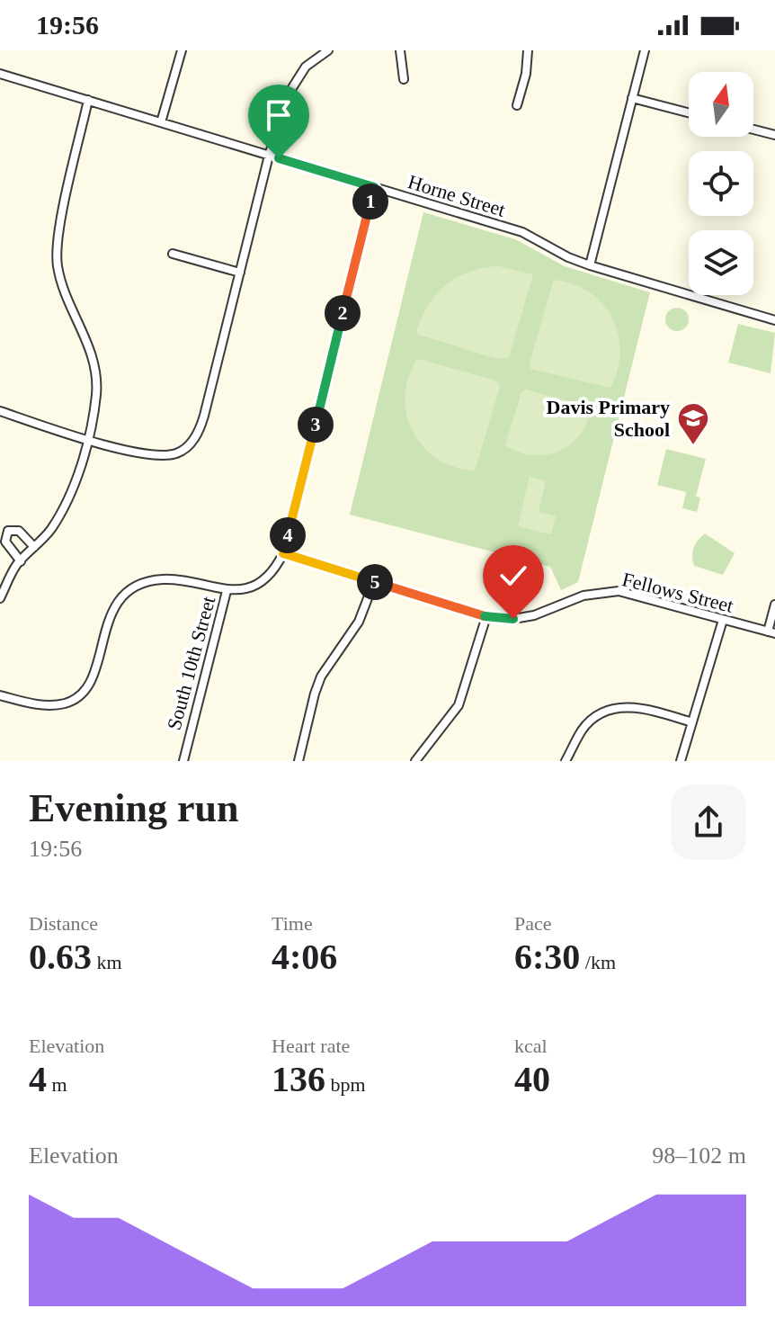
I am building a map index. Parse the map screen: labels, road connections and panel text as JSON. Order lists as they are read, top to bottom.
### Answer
{
  "streets": {
    "street": ["Horne Street", "Fellows Street", "South 10th Street"]
  },
  "crossings": [
    ["Horne Street", "South 10th Street"],
    ["Fellows Street", "South 10th Street"]
  ],
  "places": {
    "school or university": ["Davis Primary School"]
  },
  "north": "top",
  "page": {
    "status": "19:56",
    "pins": [
      "1",
      "2",
      "3",
      "4",
      "5"
    ],
    "heading": ["Evening run", "19:56"],
    "stats": [
      ["Distance", "0.63 km"],
      ["Time", "4:06"],
      ["Pace", "6:30 /km"],
      ["Elevation", "4 m"],
      ["Heart rate", "136 bpm"],
      ["kcal", "40"]
    ],
    "chart": ["Elevation", "98–102 m"]
  }
}
